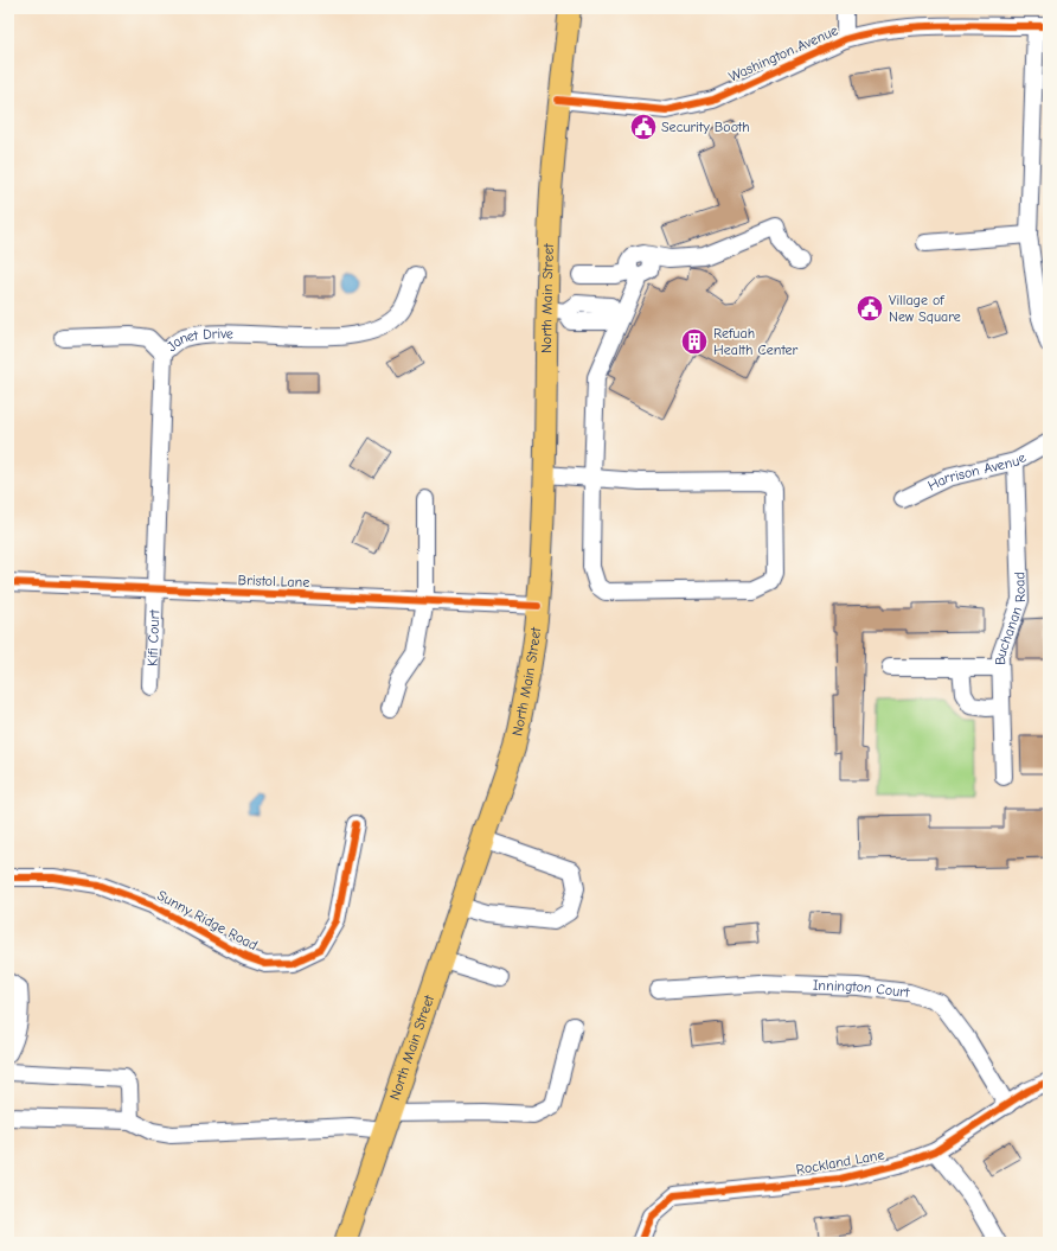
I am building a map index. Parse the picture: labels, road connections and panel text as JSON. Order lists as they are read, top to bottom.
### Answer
{
  "streets": {
    "main road": ["North Main Street"],
    "street": [
      "Washington Avenue",
      "Janet Drive",
      "Harrison Avenue",
      "Bristol Lane",
      "Buchanan Road",
      "Kifi Court",
      "Sunny Ridge Road",
      "Innington Court",
      "Rockland Lane"
    ]
  },
  "crossings": [
    ["Washington Avenue", "North Main Street"],
    ["North Main Street", "Bristol Lane"],
    ["Janet Drive", "Bristol Lane"],
    ["Janet Drive", "Kifi Court"],
    ["Harrison Avenue", "Buchanan Road"],
    ["Bristol Lane", "Kifi Court"],
    ["Innington Court", "Rockland Lane"]
  ],
  "places": {
    "public building": ["Security Booth", "Village of New Square"],
    "building": ["Refuah Health Center"]
  }
}
